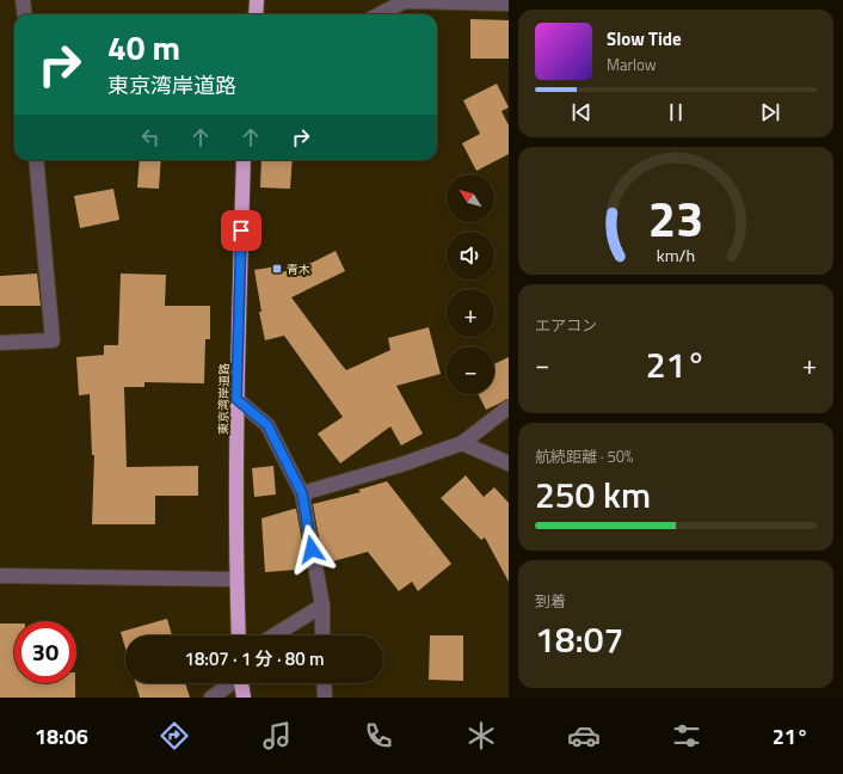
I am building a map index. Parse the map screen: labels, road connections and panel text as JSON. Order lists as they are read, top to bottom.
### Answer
{
  "streets": {
    "highway": ["東京湾岸道路"]
  },
  "places": {
    "transit": ["青木"]
  },
  "north": "top left",
  "page": {
    "turn": ["40 m", "東京湾岸道路"],
    "song": ["Slow Tide", "Marlow"],
    "map_buttons": ["+", "−"],
    "tile": [
      "エアコン",
      ["航続距離 · 50%", "250 km"],
      ["到着", "18:07"]
    ],
    "heat": ["−", "21°", "+"],
    "limit": "30",
    "trip": "18:07 · 1 分 · 80 m",
    "tabs": ["18:06", "21°"],
    "gauge": ["23", "km/h"]
  }
}
